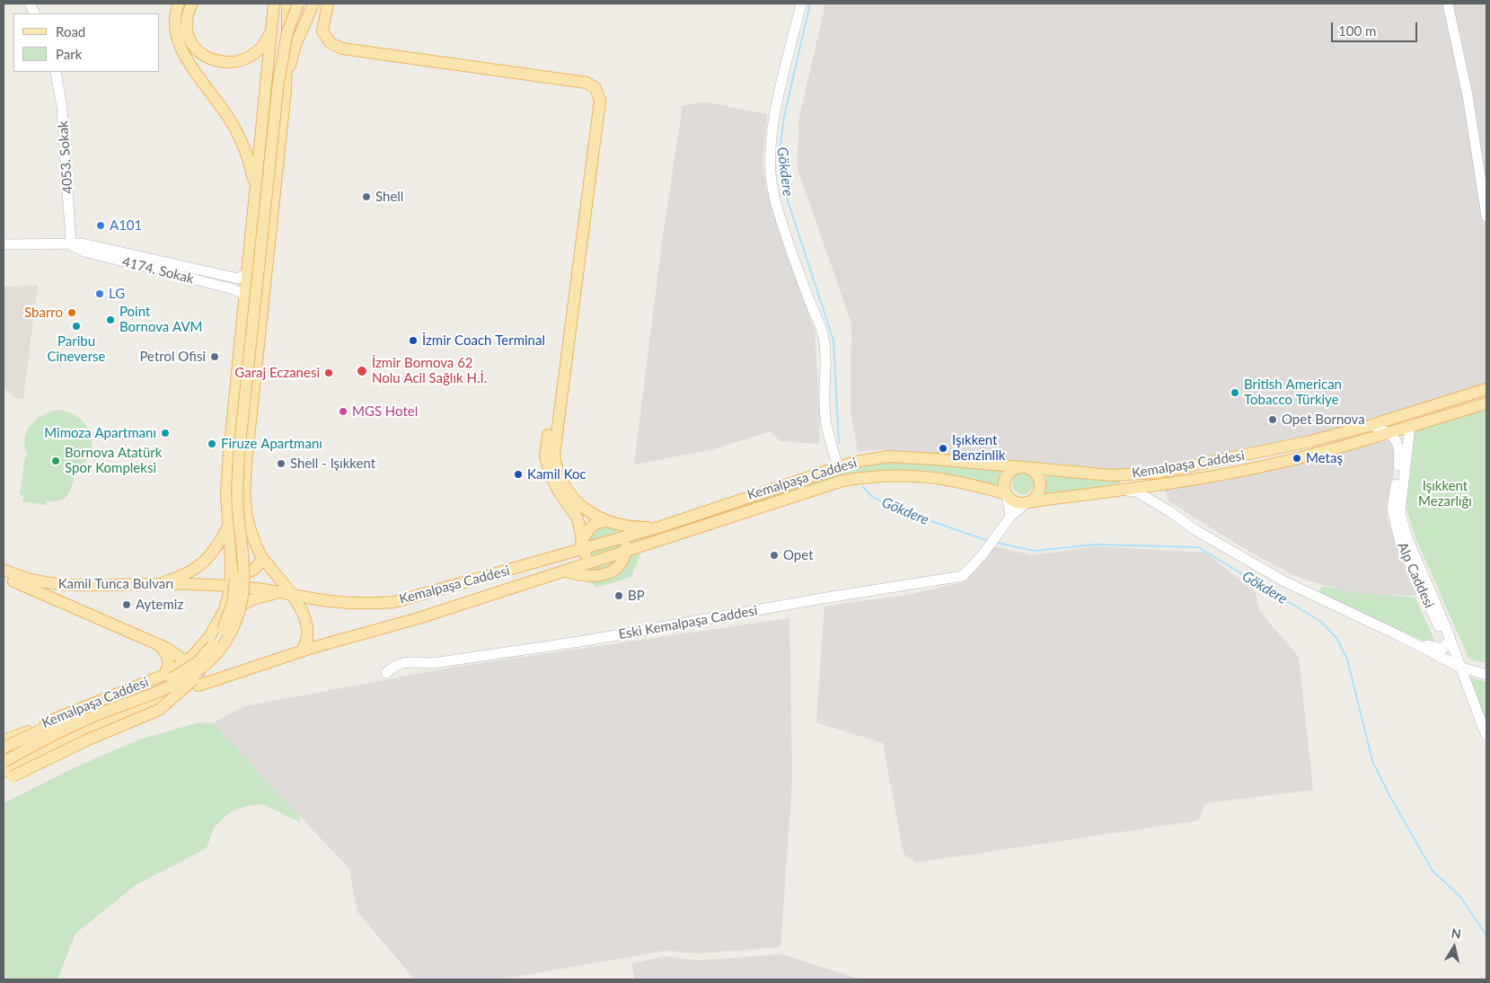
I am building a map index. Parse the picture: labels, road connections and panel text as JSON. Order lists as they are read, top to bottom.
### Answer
{
  "streets": {
    "main road": [
      "4053. Sokak",
      "4174. Sokak",
      "Kemalpaşa Caddesi",
      "Alp Caddesi",
      "Kamil Tunca Bulvarı",
      "Eski Kemalpaşa Caddesi"
    ]
  },
  "crossings": [
    ["4053. Sokak", "4174. Sokak"],
    ["Kemalpaşa Caddesi", "Alp Caddesi"],
    ["Kemalpaşa Caddesi", "Kamil Tunca Bulvarı"],
    ["Kemalpaşa Caddesi", "Eski Kemalpaşa Caddesi"]
  ],
  "water": ["Gökdere"],
  "parks": ["Işıkkent Mezarlığı"],
  "places": [
    "Shell",
    "A101",
    "LG",
    "Sbarro",
    "Point Bornova AVM",
    "Paribu Cineverse",
    "İzmir Coach Terminal",
    "Petrol Ofisi",
    "İzmir Bornova 62 Nolu Acil Sağlık H.İ.",
    "Garaj Eczanesi",
    "British American Tobacco Türkiye",
    "MGS Hotel",
    "Opet Bornova",
    "Mimoza Apartmanı",
    "Firuze Apartmanı",
    "Işıkkent Benzinlik",
    "Metaş",
    "Bornova Atatürk Spor Kompleksi",
    "Shell - Işıkkent",
    "Kamil Koc",
    "Opet",
    "BP",
    "Aytemiz"
  ],
  "legend": ["Road", "Park"],
  "scale_bar": "100 m",
  "north": "top"
}
